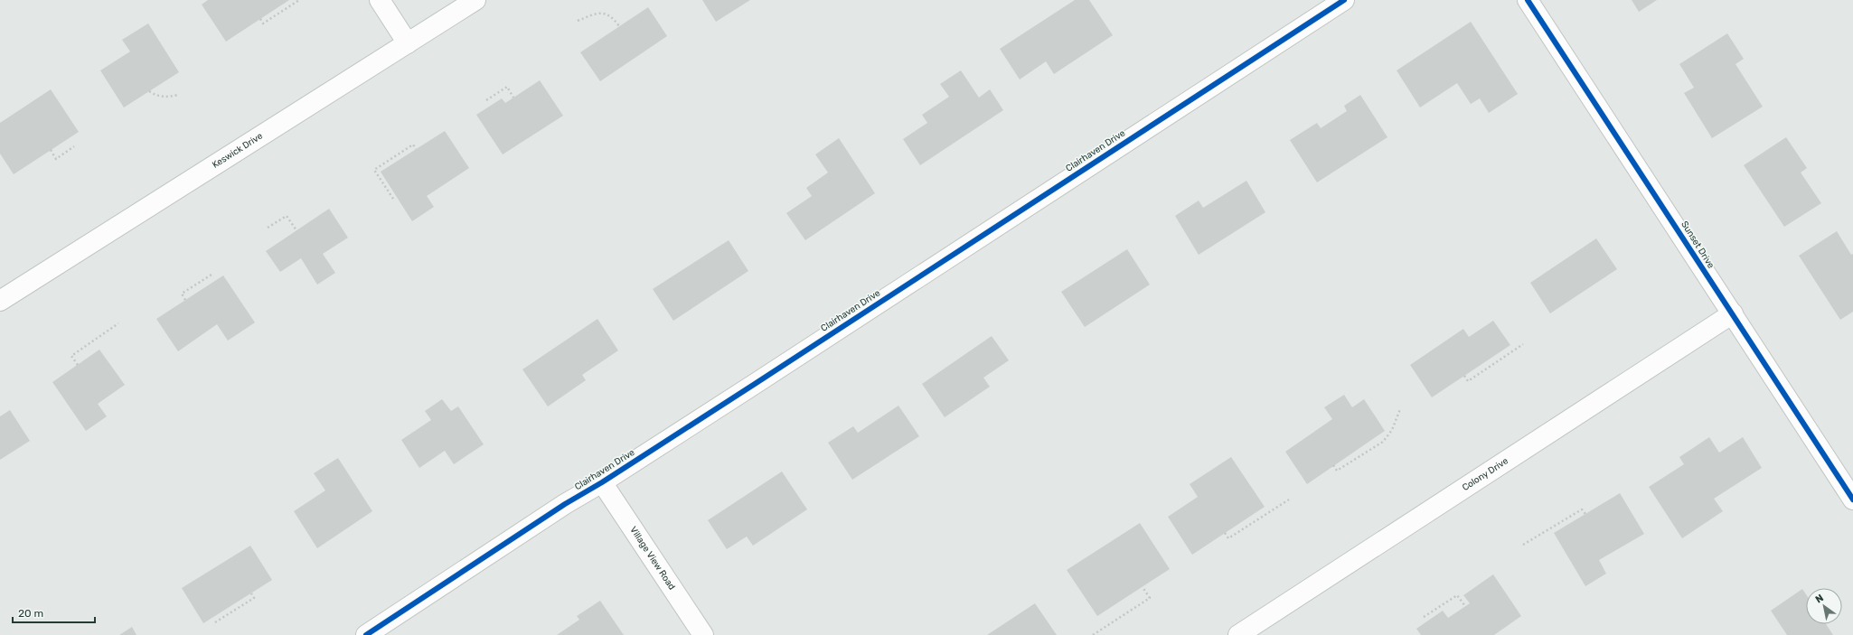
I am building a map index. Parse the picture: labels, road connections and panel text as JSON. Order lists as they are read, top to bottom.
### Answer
{
  "streets": {
    "street": [
      "Keswick Drive",
      "Clairhaven Drive",
      "Sunset Drive",
      "Colony Drive",
      "Village View Road"
    ]
  },
  "crossings": [
    ["Clairhaven Drive", "Village View Road"],
    ["Sunset Drive", "Colony Drive"]
  ],
  "scale_bar": "20 m",
  "north": "top left"
}
